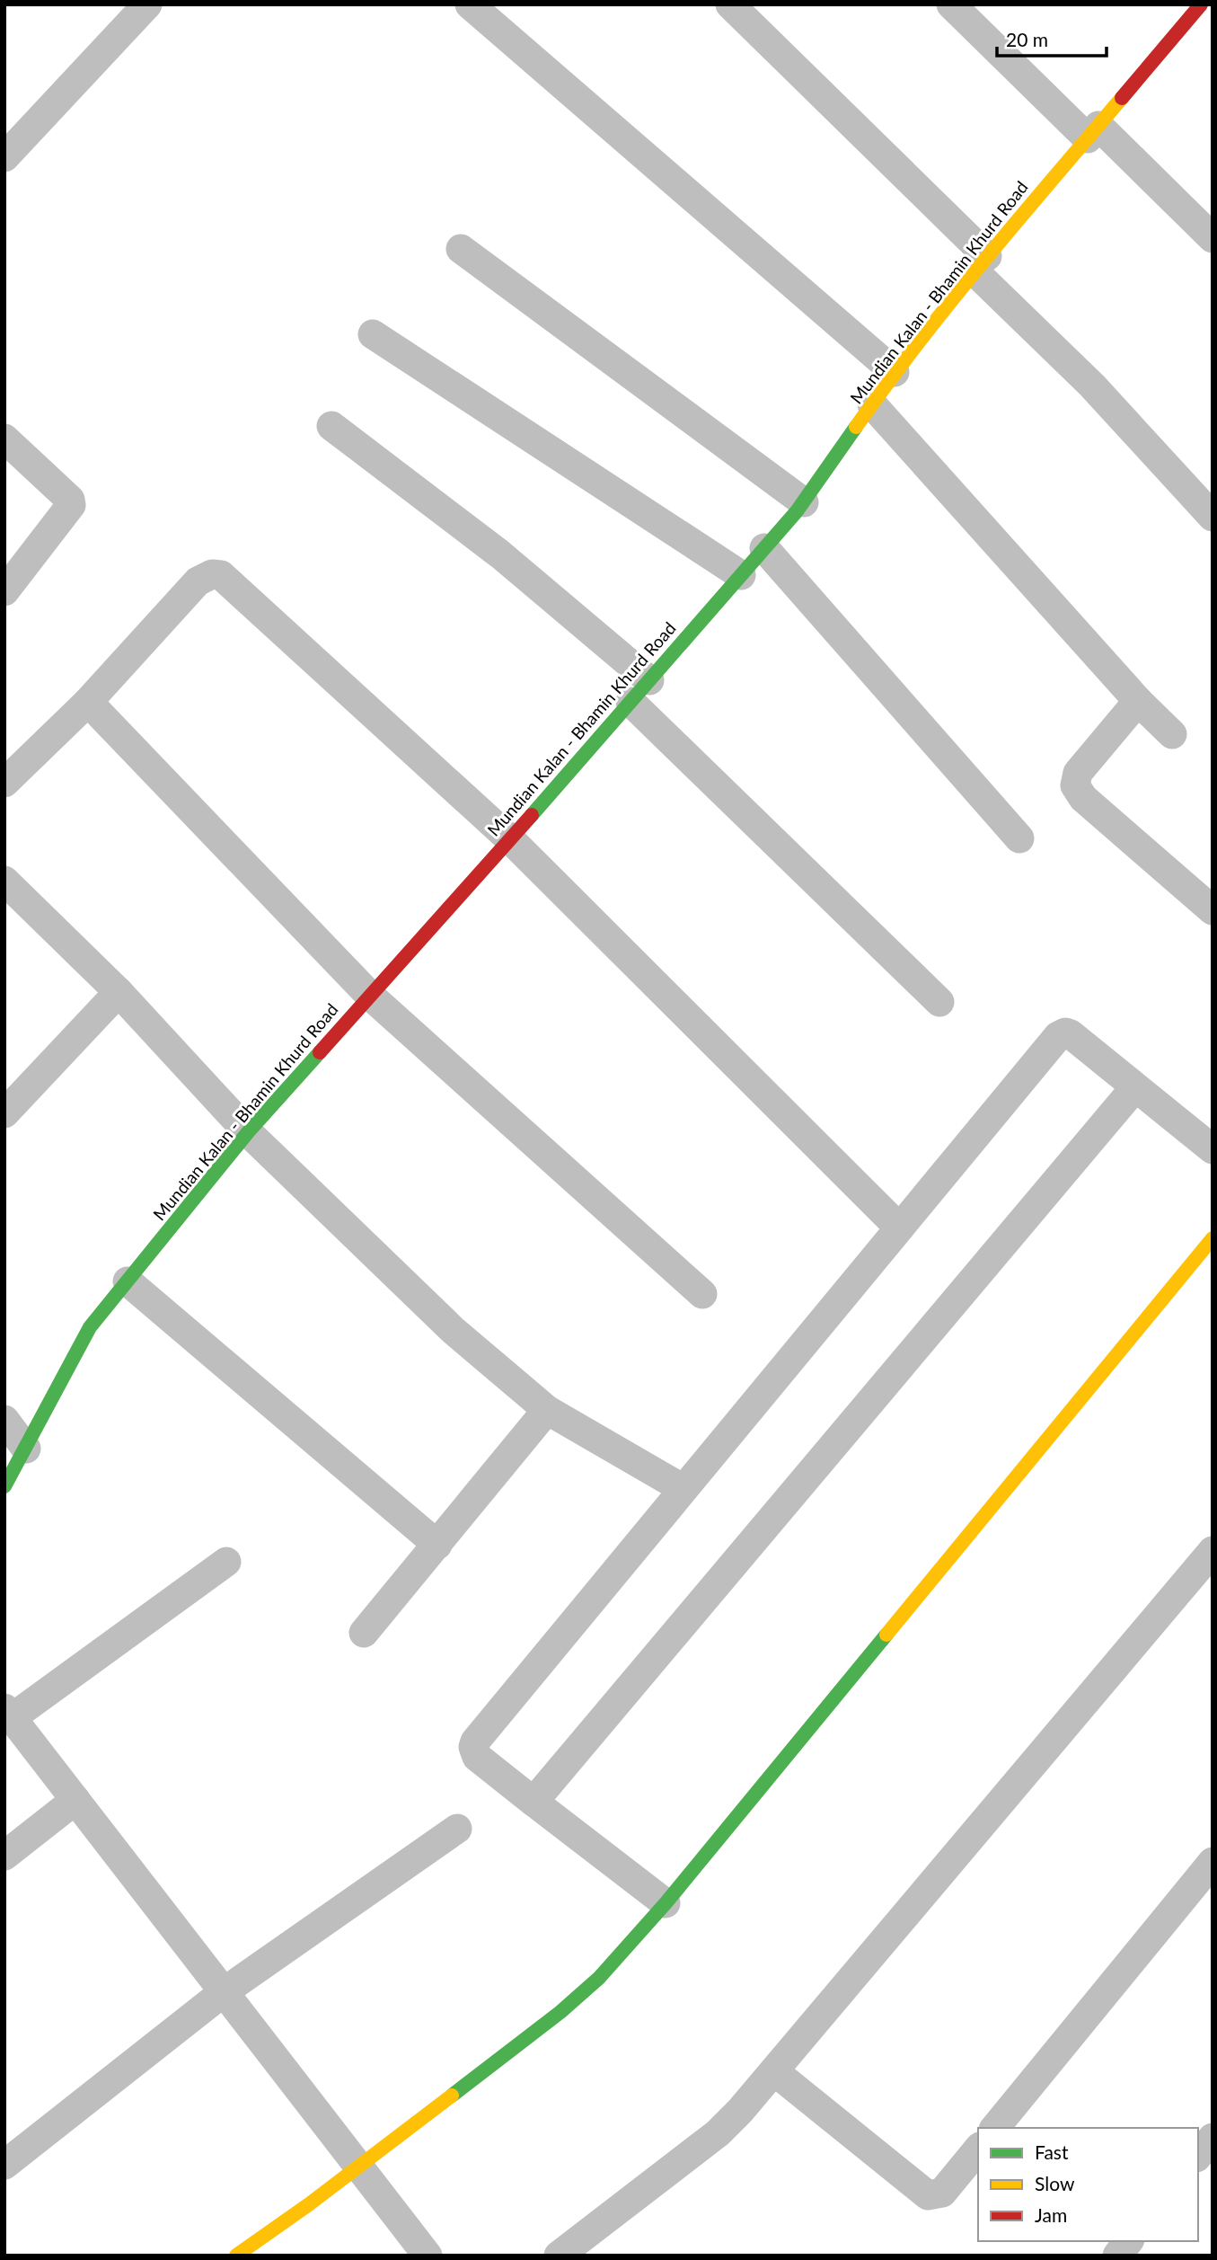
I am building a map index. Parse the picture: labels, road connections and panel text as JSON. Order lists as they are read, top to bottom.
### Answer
{
  "streets": {
    "street": ["Mundian Kalan - Bhamin Khurd Road"]
  },
  "legend": ["Fast", "Slow", "Jam"],
  "scale_bar": "20 m"
}
